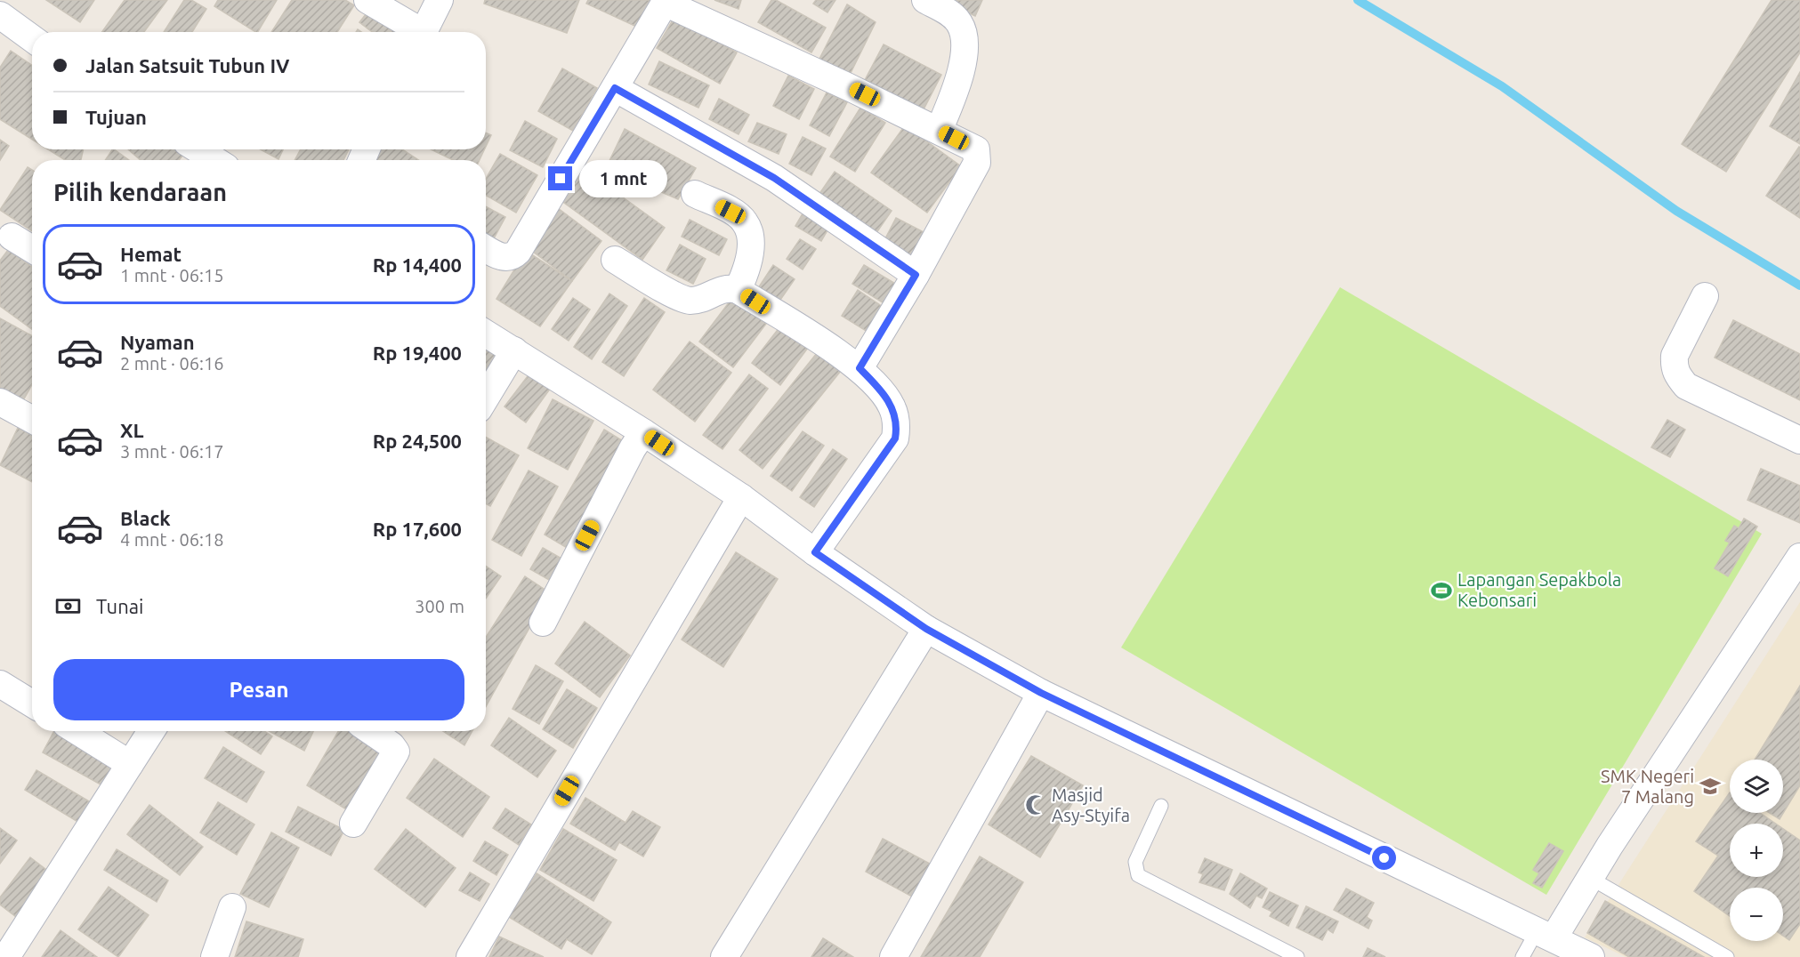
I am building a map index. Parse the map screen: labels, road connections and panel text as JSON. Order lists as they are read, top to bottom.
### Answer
{
  "places": {
    "sports": ["Lapangan Sepakbola Kebonsari"],
    "school or university": ["SMK Negeri 7 Malang"],
    "mosque": ["Masjid Asy-Styifa"]
  },
  "page": {
    "banner": ["Jalan Satsuit Tubun IV", "Tujuan"],
    "bubble": "1 mnt",
    "heading": "Pilih kendaraan",
    "list": [
      {
        "name": "Hemat",
        "note": "1 mnt · 06:15",
        "value": "Rp 14,400"
      },
      {
        "name": "Nyaman",
        "note": "2 mnt · 06:16",
        "value": "Rp 19,400"
      },
      {
        "name": "XL",
        "note": "3 mnt · 06:17",
        "value": "Rp 24,500"
      },
      {
        "name": "Black",
        "note": "4 mnt · 06:18",
        "value": "Rp 17,600"
      }
    ],
    "pay": ["Tunai", "300 m"],
    "buttons": "Pesan",
    "map_buttons": ["+", "−"]
  }
}
